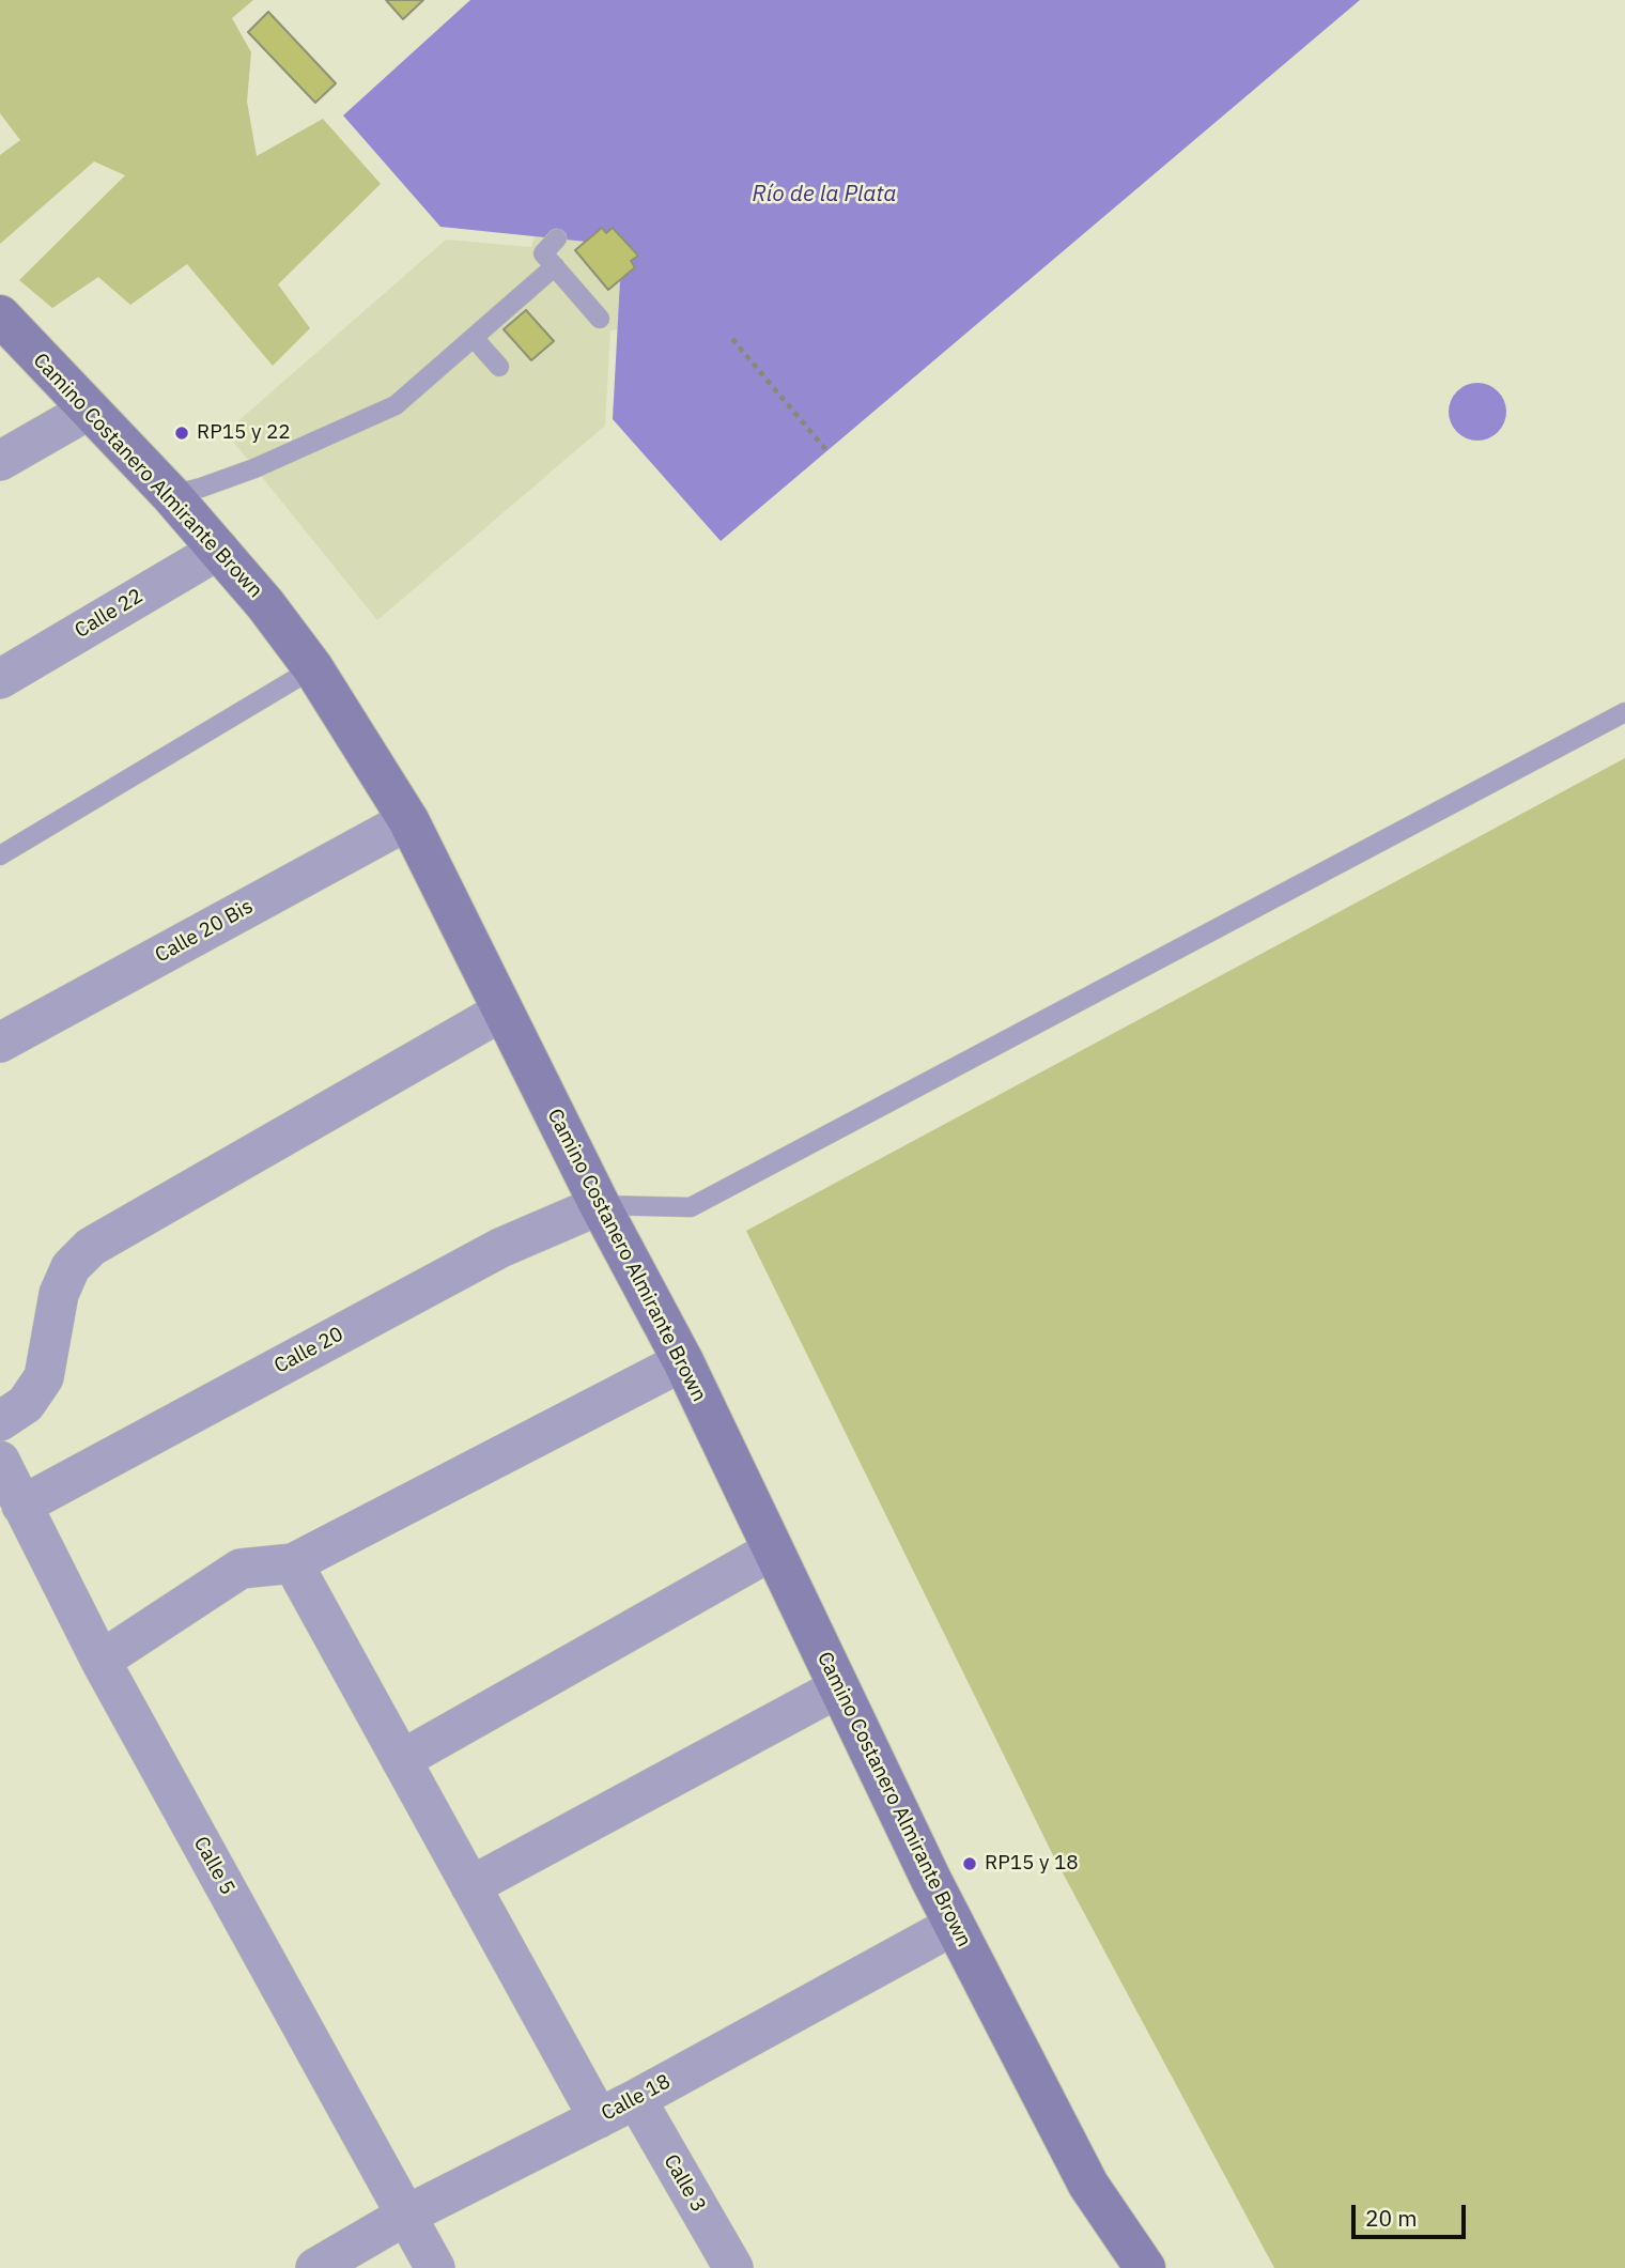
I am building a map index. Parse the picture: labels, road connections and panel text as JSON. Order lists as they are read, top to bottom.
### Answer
{
  "streets": {
    "main road": ["Camino Costanero Almirante Brown"],
    "street": [
      "Calle 22",
      "Calle 20 Bis",
      "Calle 20",
      "Calle 5",
      "Calle 18",
      "Calle 3"
    ]
  },
  "crossings": [
    ["Camino Costanero Almirante Brown", "Calle 22"],
    ["Camino Costanero Almirante Brown", "Calle 20 Bis"],
    ["Camino Costanero Almirante Brown", "Calle 20"],
    ["Camino Costanero Almirante Brown", "Calle 18"],
    ["Calle 20", "Calle 5"],
    ["Calle 5", "Calle 18"],
    ["Calle 18", "Calle 3"]
  ],
  "water": ["Río de la Plata"],
  "places": ["RP15 y 22", "RP15 y 18"],
  "scale_bar": "20 m"
}
